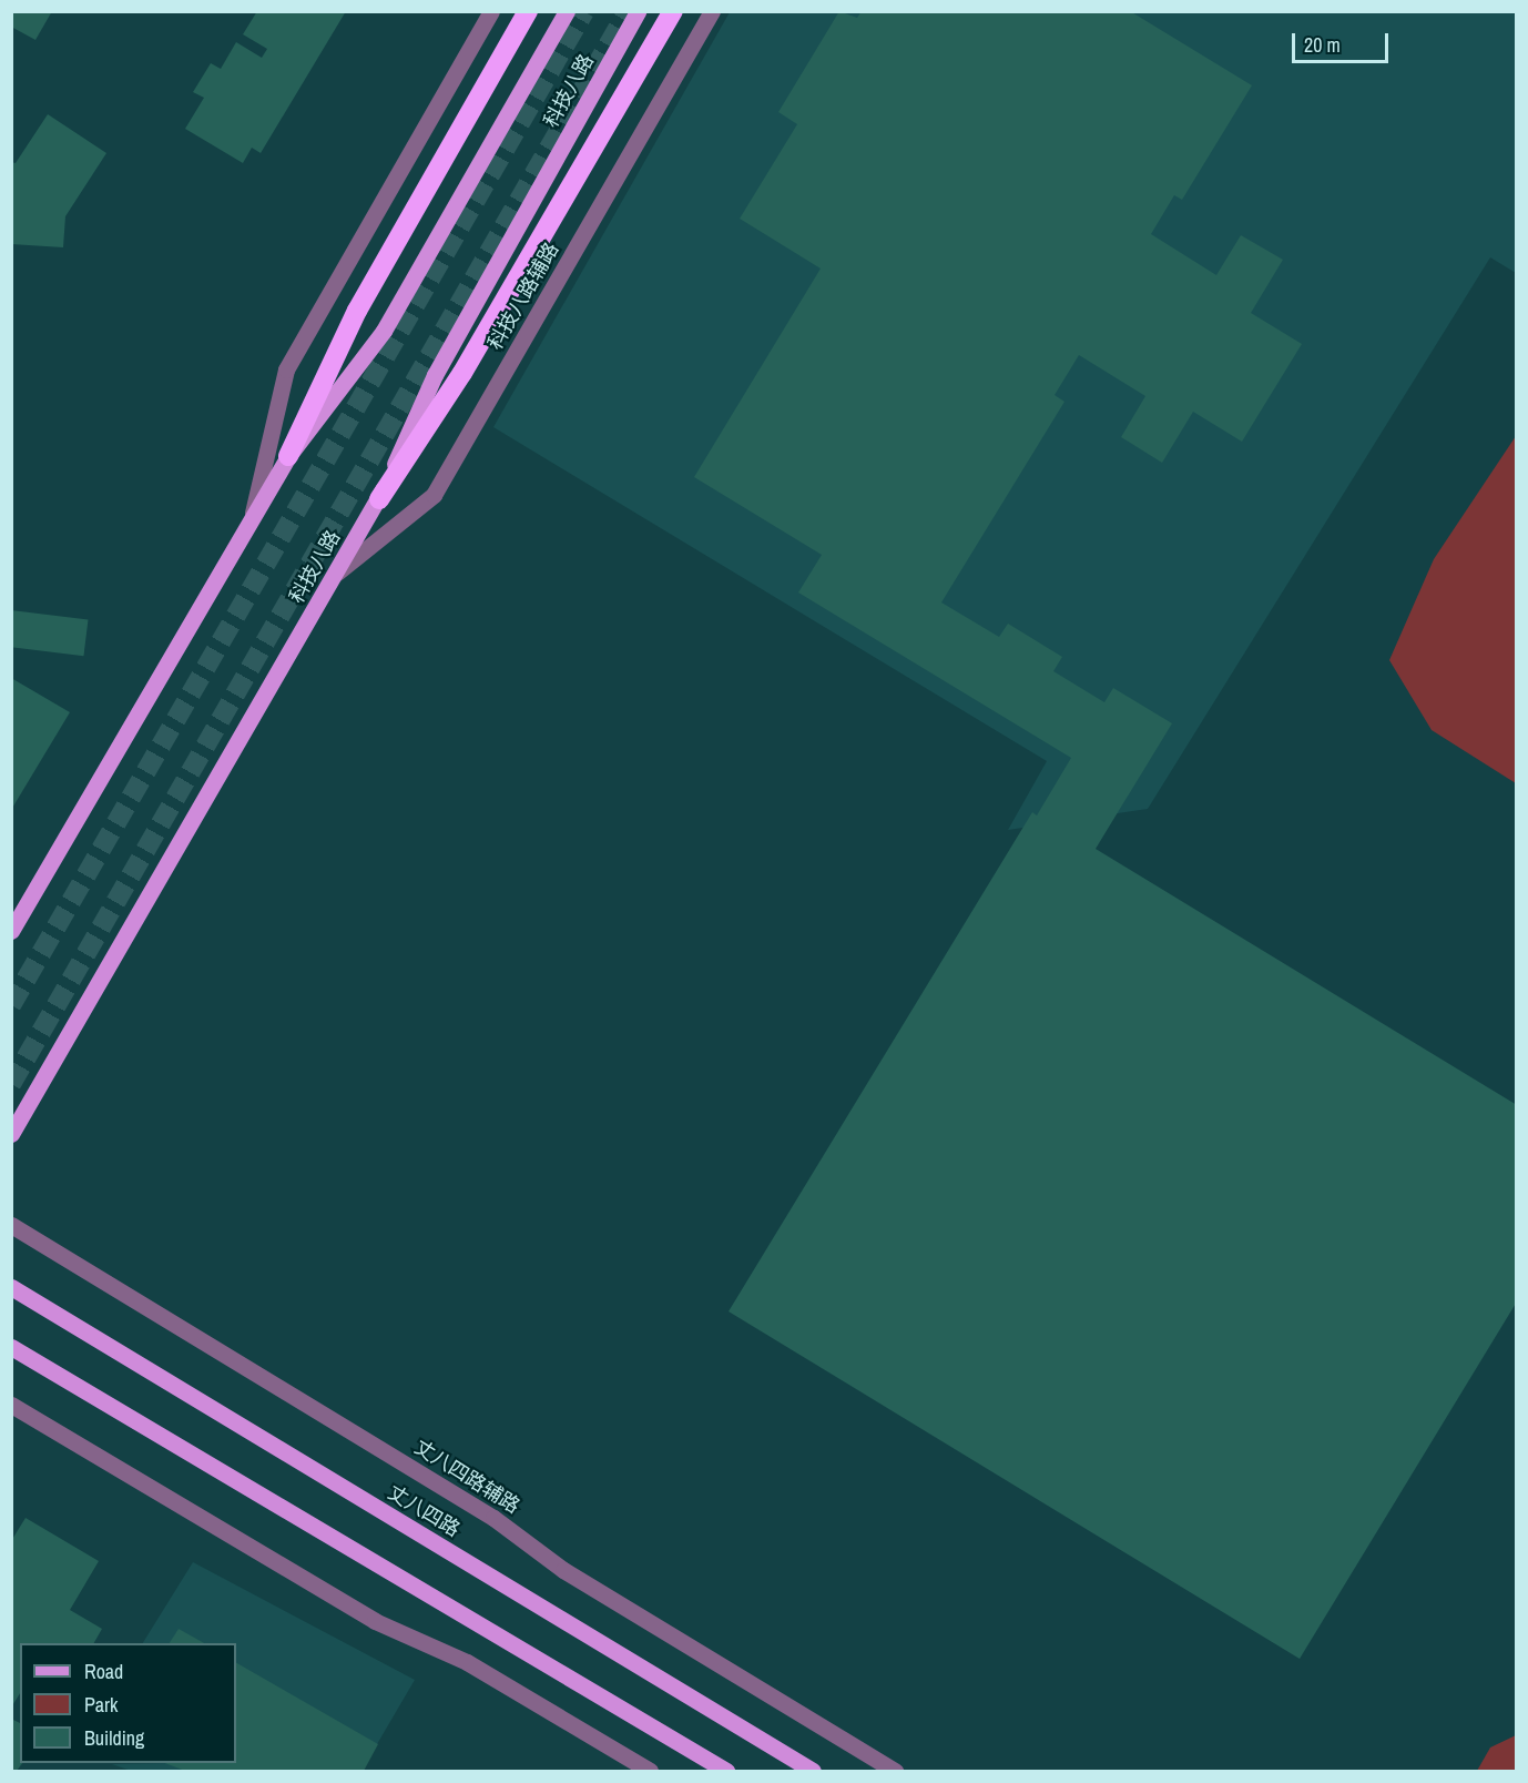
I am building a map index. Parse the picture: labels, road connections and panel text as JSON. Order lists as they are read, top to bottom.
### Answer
{
  "streets": {
    "main road": ["科技八路", "丈八四路"],
    "street": ["科技八路辅路", "丈八四路辅路"]
  },
  "crossings": [
    ["科技八路", "科技八路辅路"]
  ],
  "legend": ["Road", "Park", "Building"],
  "scale_bar": "20 m"
}
